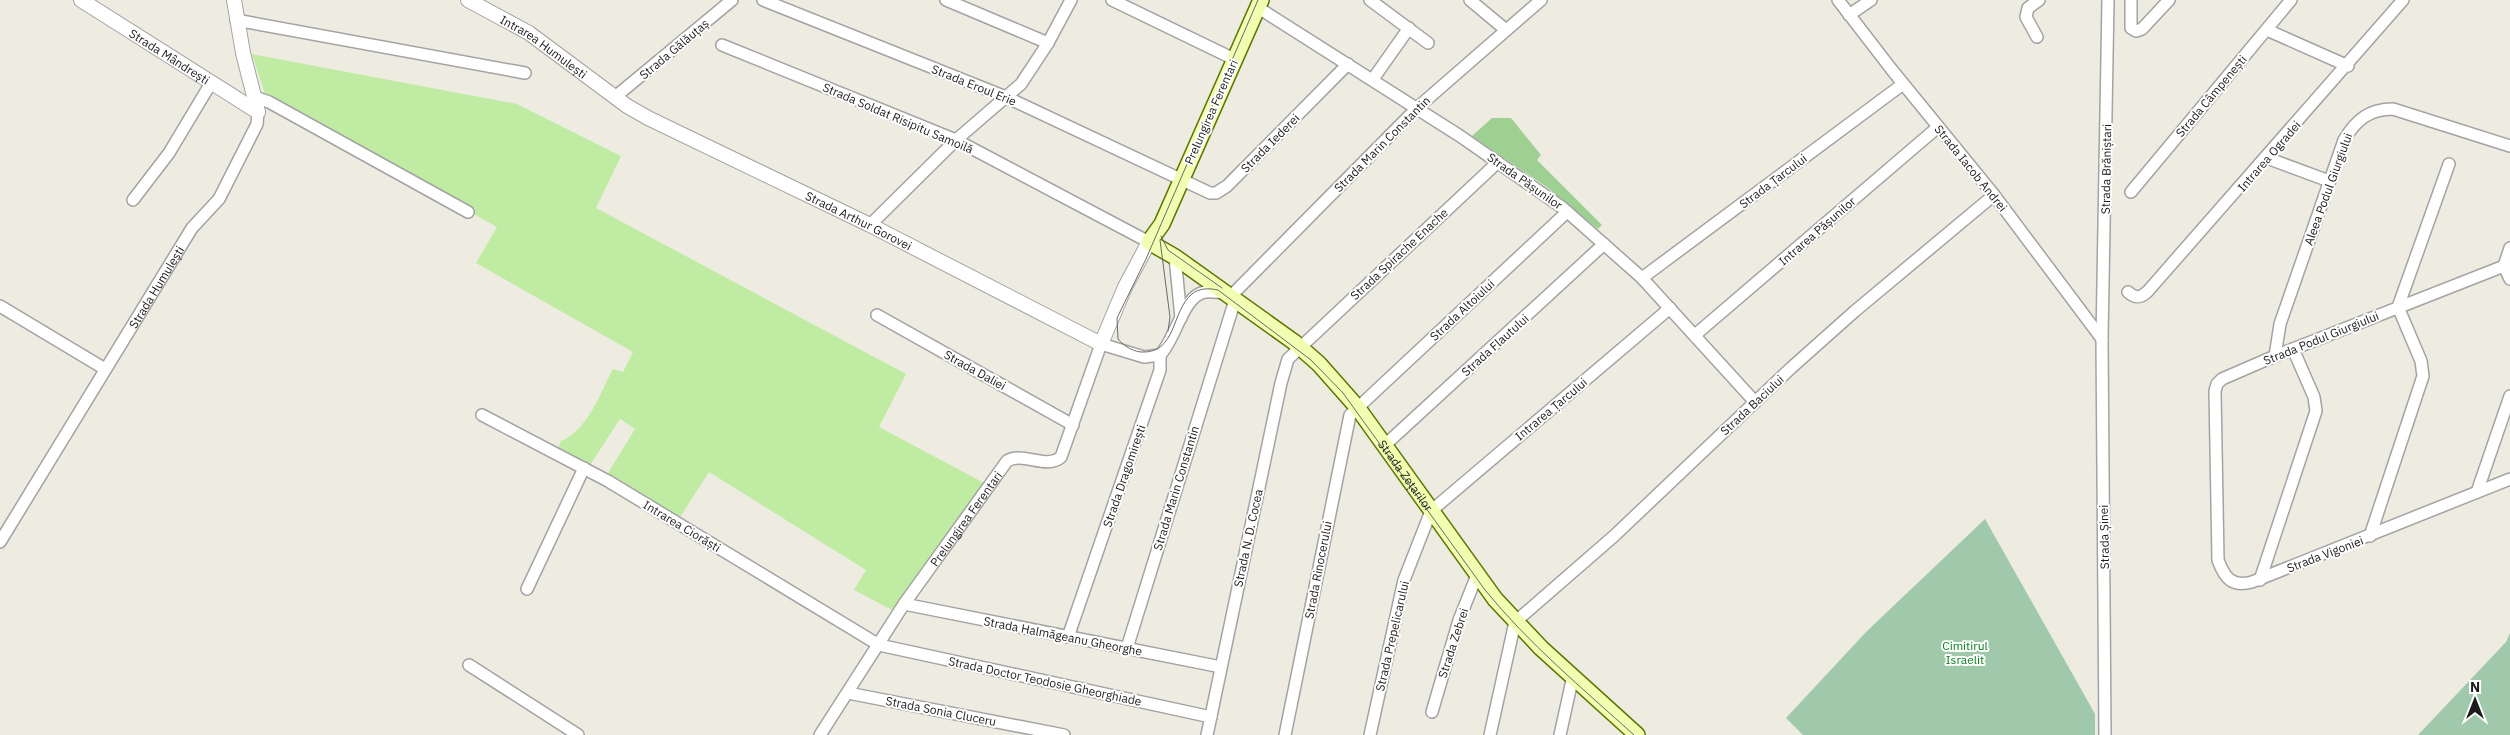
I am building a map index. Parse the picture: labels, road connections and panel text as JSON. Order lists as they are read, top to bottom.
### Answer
{
  "streets": {
    "main road": ["Prelungirea Ferentari", "Strada Zețarilor"],
    "street": [
      "Intrarea Humulești",
      "Strada Gălăuțaș",
      "Strada Mândrești",
      "Strada Eroul Erie",
      "Strada Câmpenești",
      "Strada Soldat Risipitu Samoilă",
      "Strada Iederei",
      "Strada Marin Constantin",
      "Intrarea Ogradei",
      "Strada Iacob Andrei",
      "Strada Brăniștari",
      "Strada Pășunilor",
      "Strada Țarcului",
      "Aleea Podul Giurgiului",
      "Strada Arthur Gorovei",
      "Intrarea Pășunilor",
      "Strada Spirache Enache",
      "Strada Humulești",
      "Strada Altoiului",
      "Strada Podul Giurgiului",
      "Strada Flautului",
      "Strada Daliei",
      "Strada Baciului",
      "Intrarea Țarcului",
      "Strada Dragomirești",
      "Intrarea Ciorăști",
      "Strada Șinei",
      "Strada N. D. Cocea",
      "Strada Vigoniei",
      "Strada Rinocerului",
      "Strada Halmăgeanu Gheorghe",
      "Strada Prepelicarului",
      "Strada Zebrei",
      "Strada Doctor Teodosie Gheorghiade",
      "Strada Sonia Cluceru"
    ]
  },
  "crossings": [
    ["Intrarea Humulești", "Strada Gălăuțaș"],
    ["Intrarea Humulești", "Strada Arthur Gorovei"],
    ["Strada Gălăuțaș", "Strada Arthur Gorovei"],
    ["Strada Mândrești", "Strada Humulești"],
    ["Strada Eroul Erie", "Prelungirea Ferentari"],
    ["Strada Eroul Erie", "Strada Iederei"],
    ["Prelungirea Ferentari", "Strada Soldat Risipitu Samoilă"],
    ["Prelungirea Ferentari", "Strada Iederei"],
    ["Prelungirea Ferentari", "Strada Pășunilor"],
    ["Prelungirea Ferentari", "Strada Arthur Gorovei"],
    ["Prelungirea Ferentari", "Strada Daliei"],
    ["Prelungirea Ferentari", "Strada Zețarilor"],
    ["Prelungirea Ferentari", "Intrarea Ciorăști"],
    ["Prelungirea Ferentari", "Strada Halmăgeanu Gheorghe"],
    ["Prelungirea Ferentari", "Strada Doctor Teodosie Gheorghiade"],
    ["Prelungirea Ferentari", "Strada Sonia Cluceru"],
    ["Strada Soldat Risipitu Samoilă", "Strada Zețarilor"],
    ["Strada Iederei", "Strada Pășunilor"],
    ["Strada Marin Constantin", "Strada Pășunilor"],
    ["Strada Marin Constantin", "Strada Zețarilor"],
    ["Strada Marin Constantin", "Strada Dragomirești"],
    ["Strada Marin Constantin", "Strada Halmăgeanu Gheorghe"],
    ["Strada Iacob Andrei", "Strada Brăniștari"],
    ["Strada Iacob Andrei", "Strada Țarcului"],
    ["Strada Iacob Andrei", "Intrarea Pășunilor"],
    ["Strada Iacob Andrei", "Strada Baciului"],
    ["Strada Iacob Andrei", "Strada Șinei"],
    ["Strada Brăniștari", "Strada Șinei"],
    ["Strada Pășunilor", "Strada Țarcului"],
    ["Strada Pășunilor", "Intrarea Pășunilor"],
    ["Strada Pășunilor", "Strada Spirache Enache"],
    ["Strada Pășunilor", "Strada Altoiului"],
    ["Strada Pășunilor", "Strada Flautului"],
    ["Strada Pășunilor", "Strada Baciului"],
    ["Strada Pășunilor", "Intrarea Țarcului"],
    ["Aleea Podul Giurgiului", "Strada Podul Giurgiului"],
    ["Strada Spirache Enache", "Strada Zețarilor"],
    ["Strada Spirache Enache", "Strada N. D. Cocea"],
    ["Strada Altoiului", "Strada Zețarilor"],
    ["Strada Altoiului", "Strada Rinocerului"],
    ["Strada Podul Giurgiului", "Strada Vigoniei"],
    ["Strada Flautului", "Strada Zețarilor"],
    ["Strada Baciului", "Strada Zețarilor"],
    ["Intrarea Țarcului", "Strada Zețarilor"],
    ["Intrarea Țarcului", "Strada Prepelicarului"],
    ["Strada Zețarilor", "Strada Dragomirești"],
    ["Strada Zețarilor", "Strada N. D. Cocea"],
    ["Strada Zețarilor", "Strada Rinocerului"],
    ["Strada Zețarilor", "Strada Prepelicarului"],
    ["Strada Zețarilor", "Strada Zebrei"],
    ["Strada Dragomirești", "Strada Halmăgeanu Gheorghe"],
    ["Intrarea Ciorăști", "Strada Doctor Teodosie Gheorghiade"],
    ["Strada N. D. Cocea", "Strada Halmăgeanu Gheorghe"],
    ["Strada N. D. Cocea", "Strada Doctor Teodosie Gheorghiade"]
  ],
  "parks": ["Cimitirul Israelit"],
  "north": "top"
}
